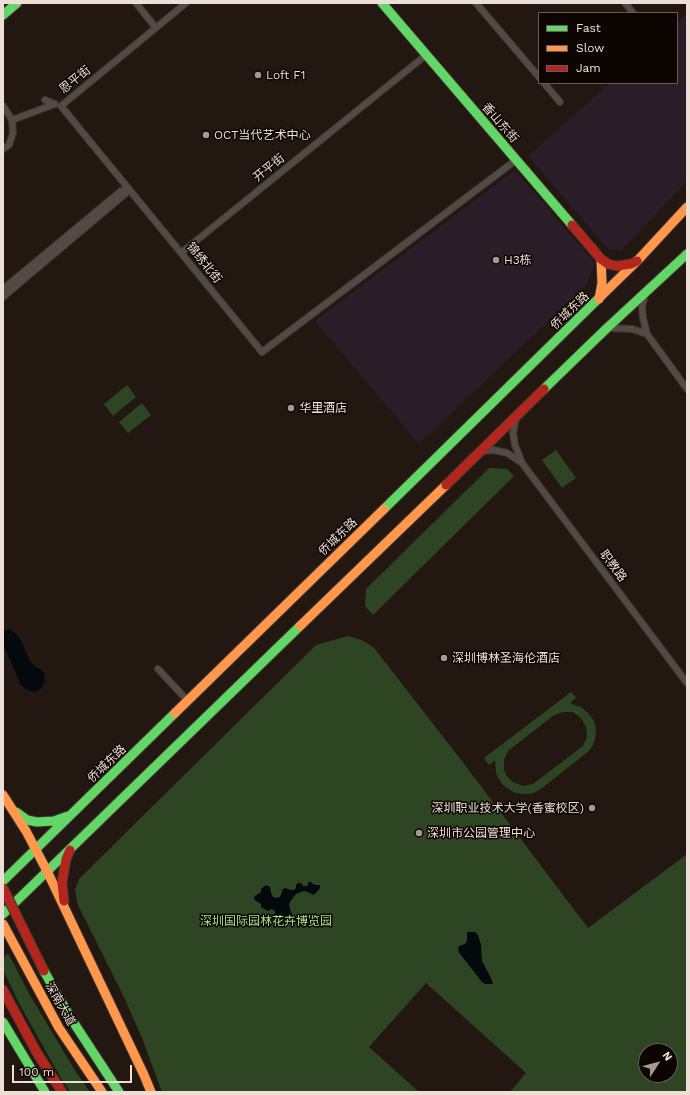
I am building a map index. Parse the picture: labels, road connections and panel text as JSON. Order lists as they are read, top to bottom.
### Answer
{
  "streets": {
    "main road": ["香山东街", "侨城东路", "深南大道"],
    "street": [
      "恩平街",
      "开平街",
      "锦绣北街",
      "职教路"
    ]
  },
  "crossings": [
    ["恩平街", "锦绣北街"],
    ["香山东街", "开平街"],
    ["香山东街", "锦绣北街"],
    ["香山东街", "侨城东路"],
    ["开平街", "锦绣北街"]
  ],
  "parks": ["深圳国际园林花卉博览园"],
  "places": [
    "Loft F1",
    "OCT当代艺术中心",
    "H3栋",
    "华里酒店",
    "深圳博林圣海伦酒店",
    "深圳职业技术大学(香蜜校区)",
    "深圳市公园管理中心"
  ],
  "legend": ["Fast", "Slow", "Jam"],
  "scale_bar": "100 m",
  "north": "top right"
}
